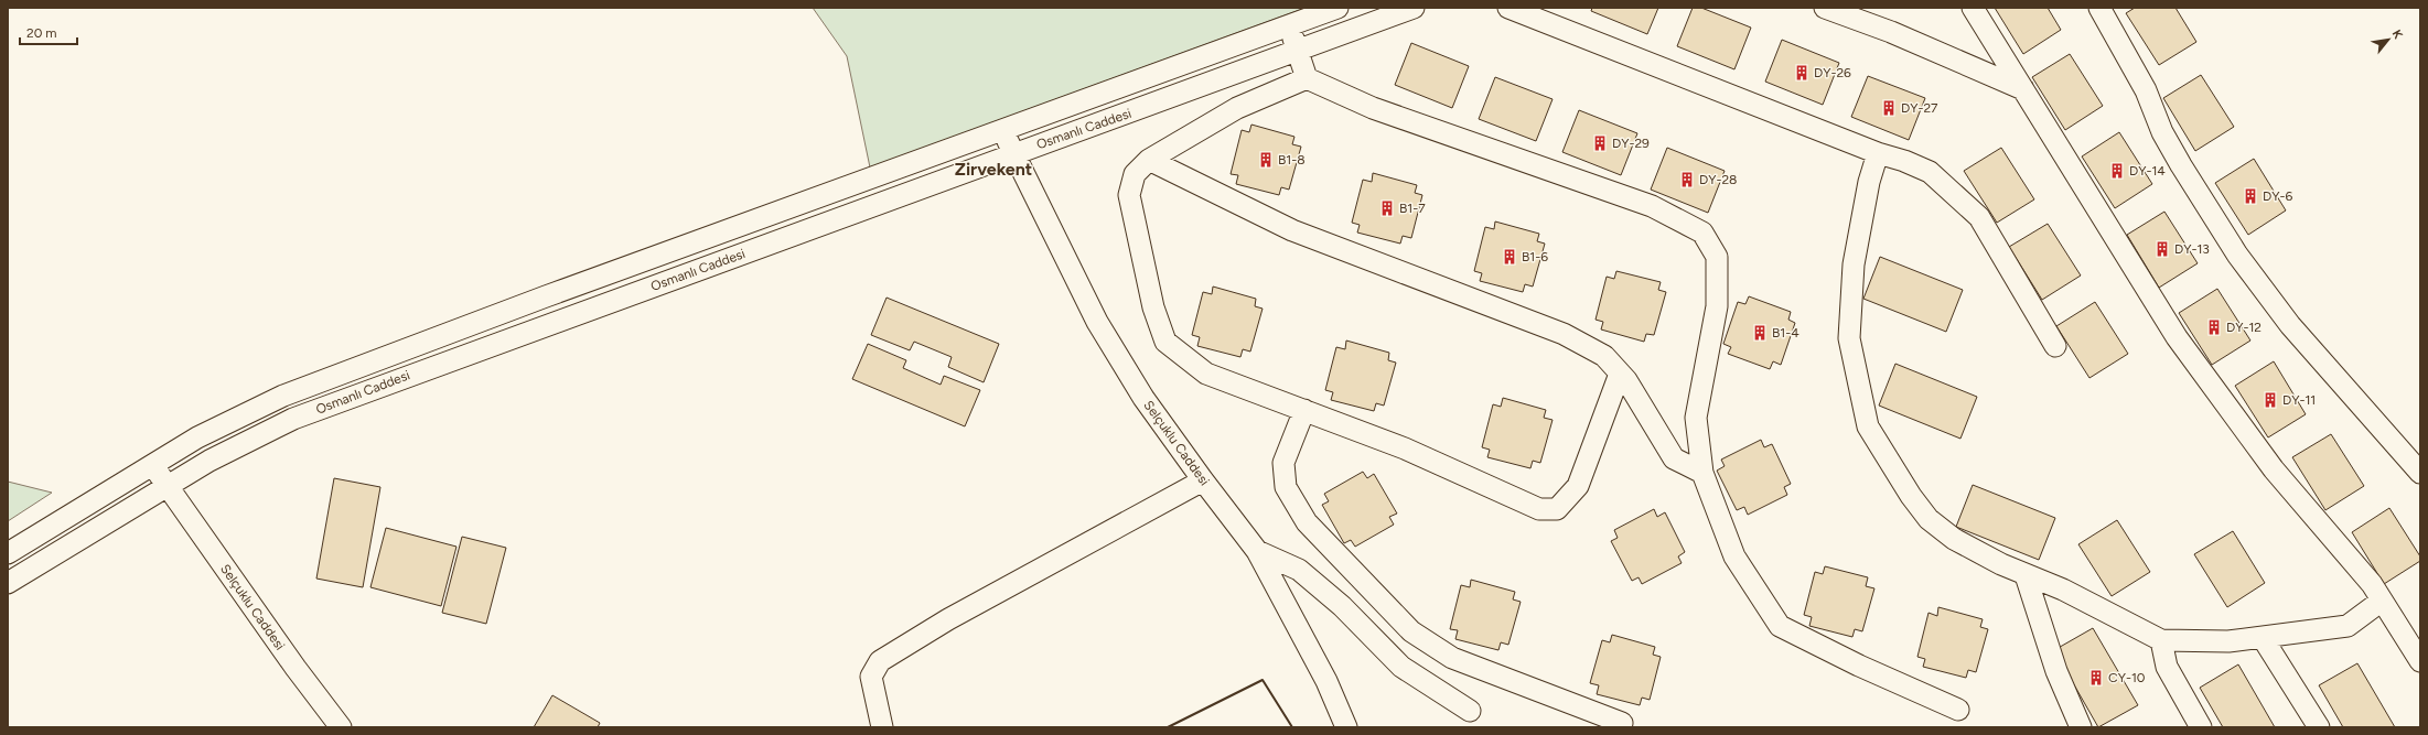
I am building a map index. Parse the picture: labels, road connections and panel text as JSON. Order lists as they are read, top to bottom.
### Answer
{
  "streets": {
    "street": ["Osmanlı Caddesi", "Selçuklu Caddesi"]
  },
  "crossings": [
    ["Osmanlı Caddesi", "Selçuklu Caddesi"]
  ],
  "districts": ["Zirvekent"],
  "places": {
    "building": [
      "DY-26",
      "DY-27",
      "DY-29",
      "B1-8",
      "DY-14",
      "DY-28",
      "DY-6",
      "B1-7",
      "DY-13",
      "B1-6",
      "DY-12",
      "B1-4",
      "DY-11",
      "CY-10"
    ]
  },
  "scale_bar": "20 m",
  "north": "top right"
}
